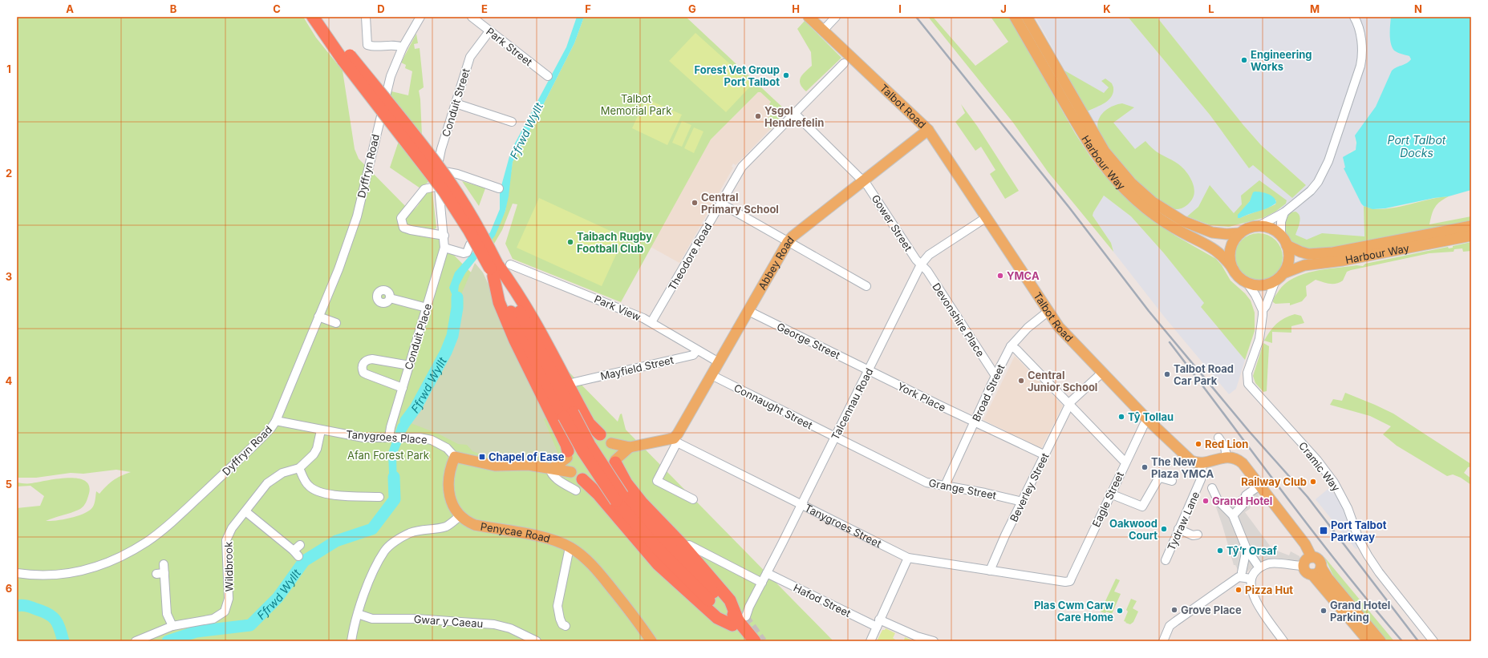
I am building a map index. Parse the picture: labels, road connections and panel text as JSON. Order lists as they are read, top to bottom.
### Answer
{
  "streets": {
    "main road": [
      "Talbot Road",
      "Harbour Way",
      "Abbey Road",
      "Penycae Road"
    ],
    "street": [
      "Park Street",
      "Conduit Street",
      "Dyffryn Road",
      "Gower Street",
      "Theodore Road",
      "Park View",
      "Devonshire Place",
      "Conduit Place",
      "George Street",
      "Mayfield Street",
      "Broad Street",
      "York Place",
      "Talcennau Road",
      "Connaught Street",
      "Tanygroes Place",
      "Cramic Way",
      "Beverley Street",
      "Grange Street",
      "Eagle Street",
      "Tydraw Lane",
      "Tanygroes Street",
      "Wildbrook",
      "Hafod Street",
      "Gwar y Caeau"
    ]
  },
  "crossings": [
    ["Park Street", "Conduit Street"],
    ["Conduit Street", "Conduit Place"],
    ["Talbot Road", "Abbey Road"],
    ["Talbot Road", "Broad Street"],
    ["Talbot Road", "Talcennau Road"],
    ["Talbot Road", "Beverley Street"],
    ["Talbot Road", "Eagle Street"],
    ["Talbot Road", "Tydraw Lane"],
    ["Dyffryn Road", "Tanygroes Place"],
    ["Gower Street", "Theodore Road"],
    ["Gower Street", "Abbey Road"],
    ["Gower Street", "Devonshire Place"],
    ["Gower Street", "Talcennau Road"],
    ["Theodore Road", "Park View"],
    ["Abbey Road", "Park View"],
    ["Abbey Road", "George Street"],
    ["Abbey Road", "Connaught Street"],
    ["Abbey Road", "Tanygroes Street"],
    ["Park View", "Mayfield Street"],
    ["Devonshire Place", "Broad Street"],
    ["Devonshire Place", "Talcennau Road"],
    ["Conduit Place", "Tanygroes Place"],
    ["George Street", "York Place"],
    ["George Street", "Talcennau Road"],
    ["Broad Street", "York Place"],
    ["Broad Street", "Grange Street"],
    ["York Place", "Talcennau Road"],
    ["York Place", "Beverley Street"],
    ["Talcennau Road", "Connaught Street"],
    ["Talcennau Road", "Grange Street"],
    ["Talcennau Road", "Tanygroes Street"],
    ["Talcennau Road", "Hafod Street"],
    ["Connaught Street", "Grange Street"],
    ["Tanygroes Place", "Wildbrook"],
    ["Beverley Street", "Grange Street"],
    ["Beverley Street", "Tanygroes Street"],
    ["Eagle Street", "Tanygroes Street"]
  ],
  "water": ["Ffrwd Wyllt", "Port Talbot Docks"],
  "parks": ["Talbot Memorial Park", "Afan Forest Park"],
  "places": {
    "other": [
      "Engineering Works",
      "Forest Vet Group Port Talbot",
      "Ysgol Hendrefelin",
      "Central Primary School",
      "Taibach Rugby Football Club",
      "YMCA",
      "Talbot Road Car Park",
      "Central Junior School",
      "Tŷ Tollau",
      "Red Lion",
      "The New Plaza YMCA",
      "Railway Club",
      "Grand Hotel",
      "Oakwood Court",
      "Tŷ’r Orsaf",
      "Pizza Hut",
      "Grove Place",
      "Plas Cwm Carw Care Home",
      "Grand Hotel Parking"
    ],
    "transit": ["Chapel of Ease", "Port Talbot Parkway"]
  },
  "grid": {
    "columns": [
      "A",
      "B",
      "C",
      "D",
      "E",
      "F",
      "G",
      "H",
      "I",
      "J",
      "K",
      "L",
      "M",
      "N"
    ],
    "rows": [
      "1",
      "2",
      "3",
      "4",
      "5",
      "6"
    ]
  }
}
